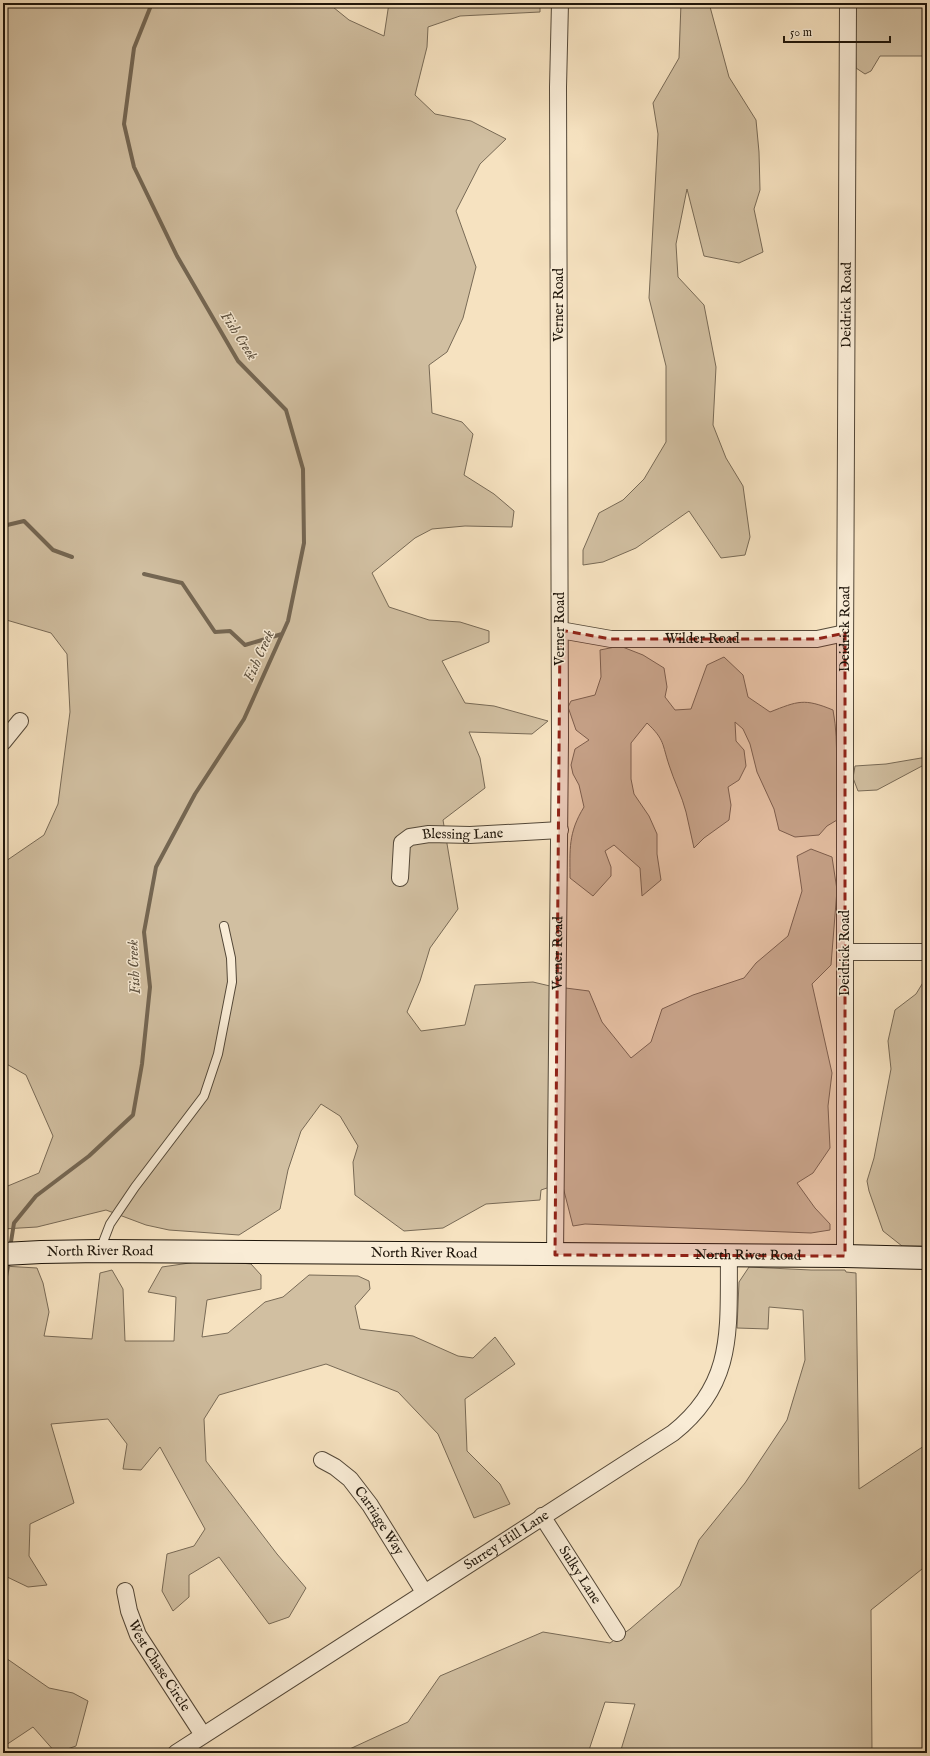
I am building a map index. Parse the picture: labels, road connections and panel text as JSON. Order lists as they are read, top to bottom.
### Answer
{
  "streets": {
    "street": [
      "Verner Road",
      "Deidrick Road",
      "Wilder Road",
      "Blessing Lane",
      "North River Road",
      "Carriage Way",
      "Surrey Hill Lane",
      "Sulky Lane",
      "West Chase Circle"
    ]
  },
  "crossings": [
    ["Verner Road", "Wilder Road"],
    ["Verner Road", "Blessing Lane"],
    ["Verner Road", "North River Road"],
    ["Deidrick Road", "Wilder Road"],
    ["Deidrick Road", "North River Road"],
    ["North River Road", "Surrey Hill Lane"],
    ["Carriage Way", "Surrey Hill Lane"],
    ["Surrey Hill Lane", "Sulky Lane"],
    ["Surrey Hill Lane", "West Chase Circle"]
  ],
  "water": ["Fish Creek"],
  "scale_bar": "50 m"
}
